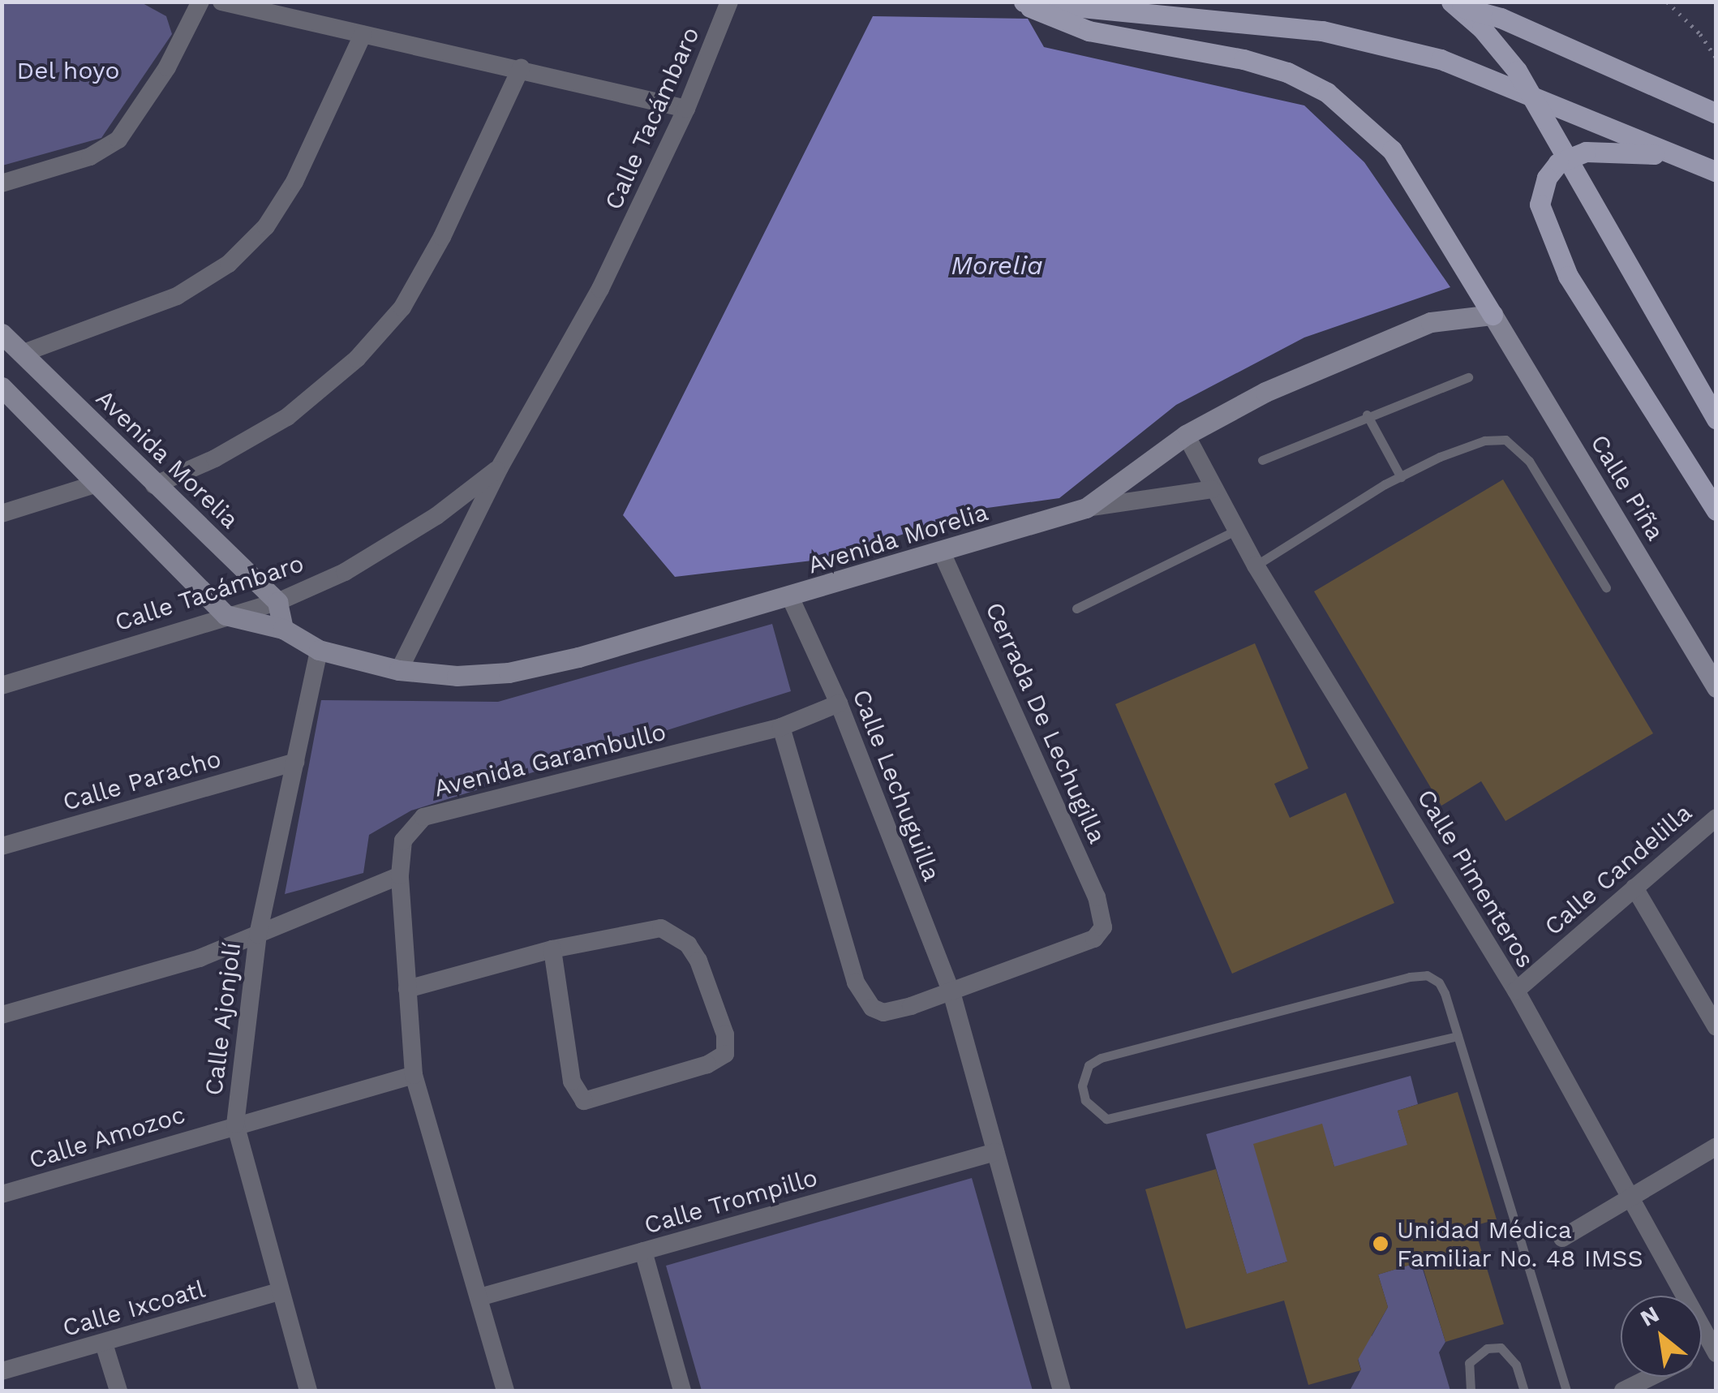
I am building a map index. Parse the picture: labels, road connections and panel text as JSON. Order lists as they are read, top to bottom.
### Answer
{
  "streets": {
    "main road": ["Avenida Morelia", "Calle Piña"],
    "street": [
      "Calle Tacámbaro",
      "Cerrada De Lechugilla",
      "Avenida Garambullo",
      "Calle Paracho",
      "Calle Lechuguilla",
      "Calle Candelilla",
      "Calle Pimenteros",
      "Calle Ajonjolí",
      "Calle Amozoc",
      "Calle Trompillo",
      "Calle Ixcoatl"
    ]
  },
  "crossings": [
    ["Calle Tacámbaro", "Avenida Morelia"],
    ["Avenida Morelia", "Calle Piña"],
    ["Avenida Morelia", "Cerrada De Lechugilla"],
    ["Avenida Morelia", "Calle Lechuguilla"],
    ["Avenida Morelia", "Calle Pimenteros"],
    ["Avenida Morelia", "Calle Ajonjolí"],
    ["Cerrada De Lechugilla", "Calle Lechuguilla"],
    ["Avenida Garambullo", "Calle Lechuguilla"],
    ["Avenida Garambullo", "Calle Amozoc"],
    ["Avenida Garambullo", "Calle Trompillo"],
    ["Calle Paracho", "Calle Ajonjolí"],
    ["Calle Lechuguilla", "Calle Trompillo"],
    ["Calle Candelilla", "Calle Pimenteros"],
    ["Calle Ajonjolí", "Calle Amozoc"],
    ["Calle Ajonjolí", "Calle Ixcoatl"]
  ],
  "water": ["Morelia"],
  "parks": ["Del hoyo"],
  "places": ["Unidad Médica Familiar No. 48 IMSS"],
  "north": "top left"
}
